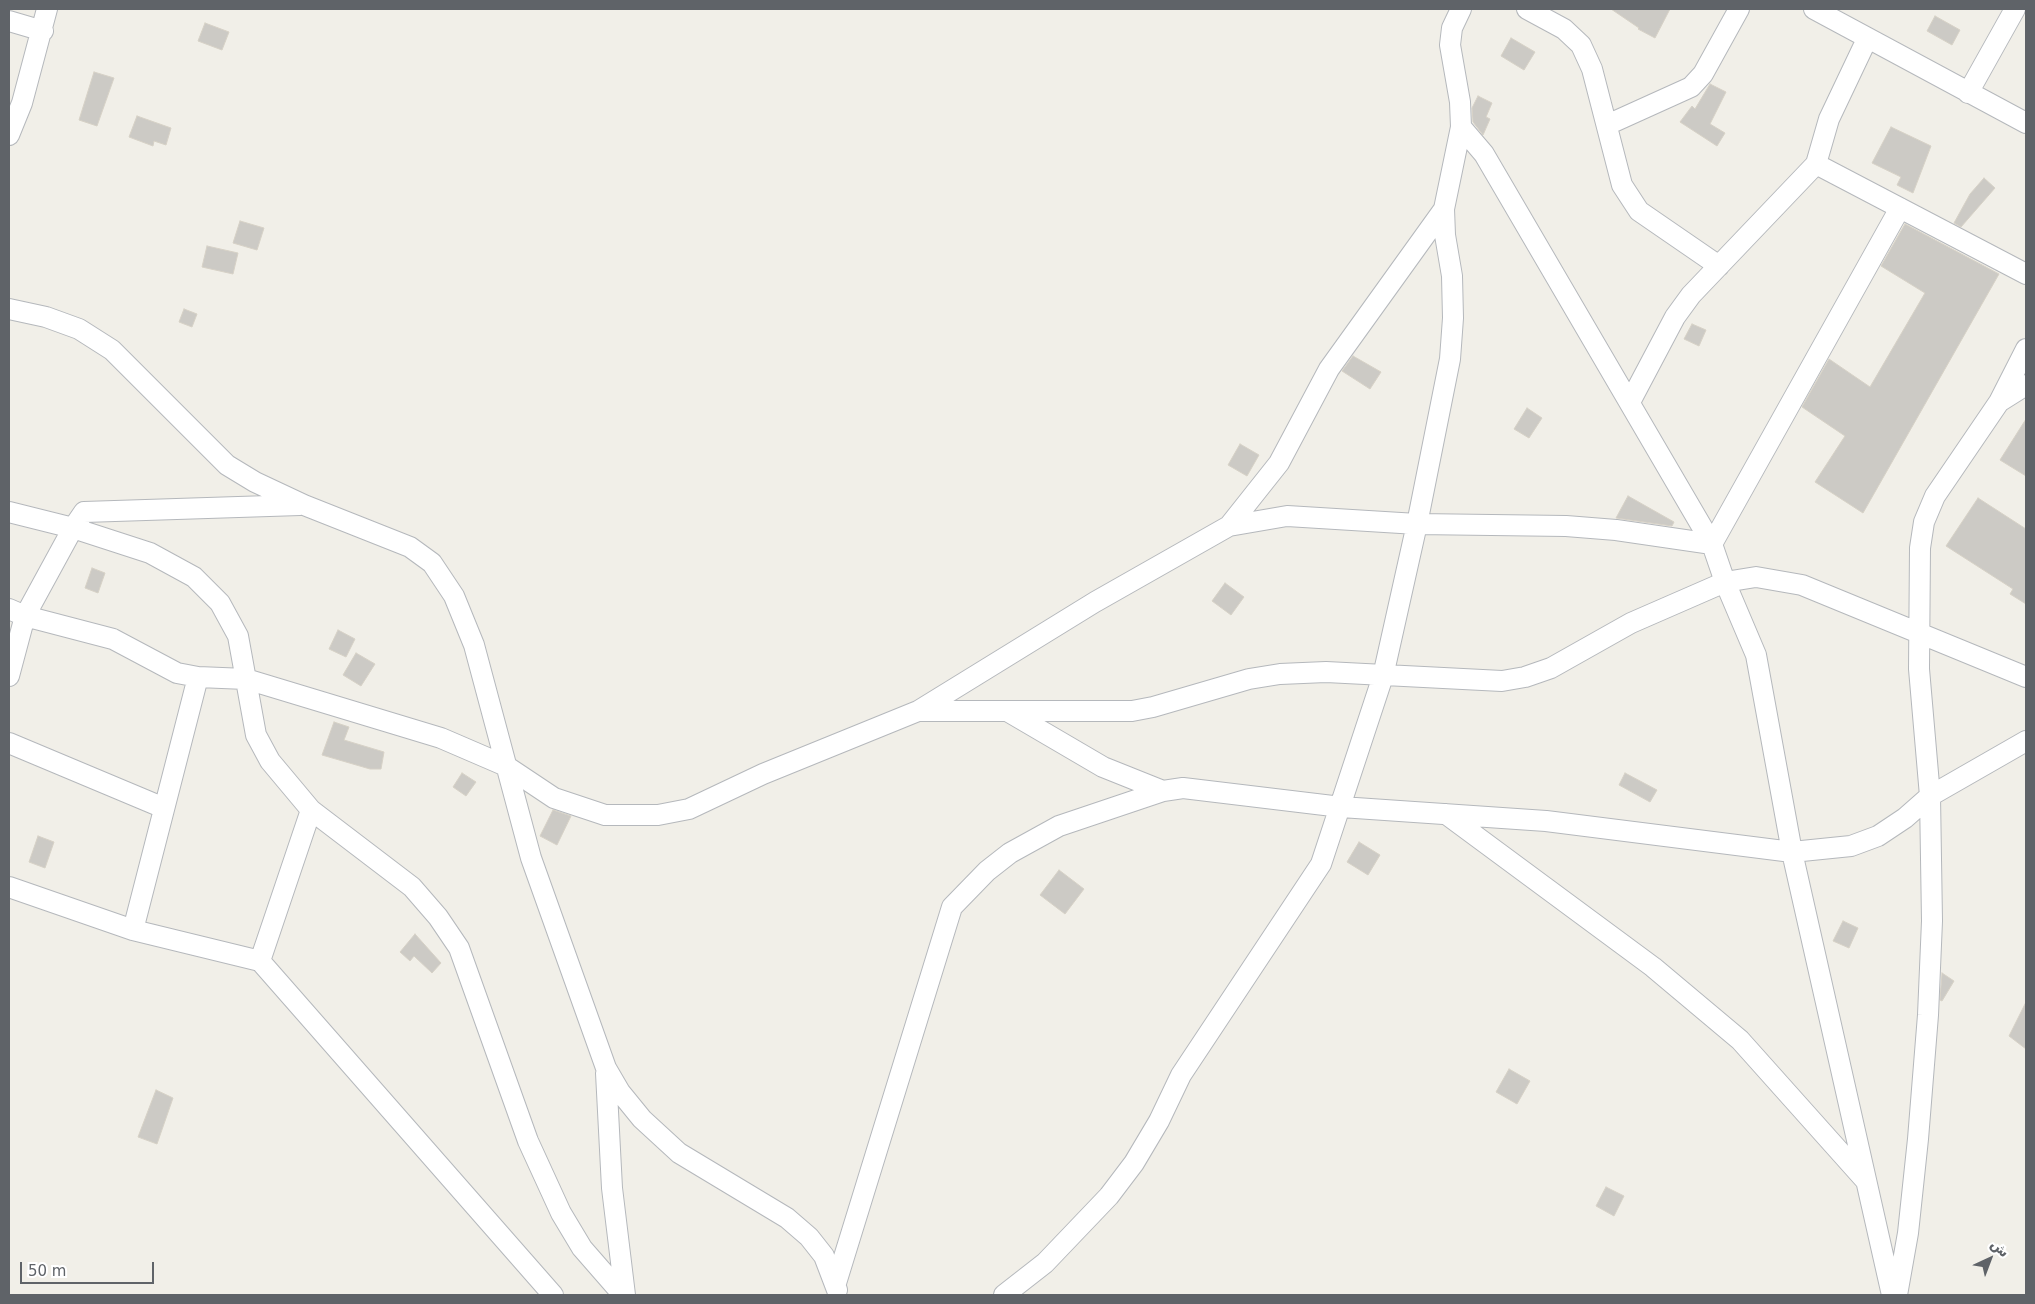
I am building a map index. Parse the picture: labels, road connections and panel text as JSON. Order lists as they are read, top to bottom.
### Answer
{
  "scale_bar": "50 m",
  "north": "top right"
}
